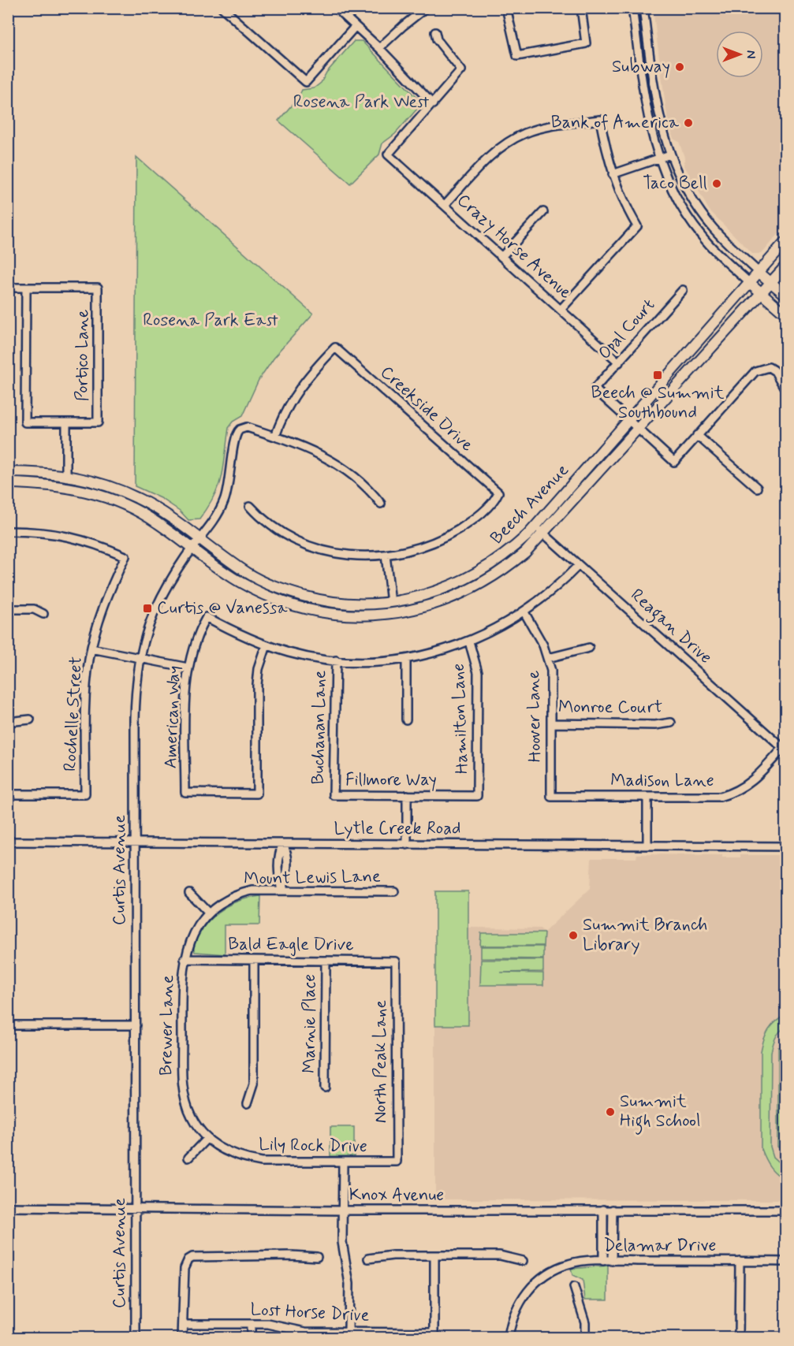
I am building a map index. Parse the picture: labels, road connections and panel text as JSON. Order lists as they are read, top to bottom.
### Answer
{
  "streets": {
    "main road": ["Beech Avenue"],
    "street": [
      "Crazy Horse Avenue",
      "Opal Court",
      "Portico Lane",
      "Creekside Drive",
      "Reagan Drive",
      "Monroe Court",
      "Rochelle Street",
      "Hoover Lane",
      "American Way",
      "Hamilton Lane",
      "Buchanan Lane",
      "Fillmore Way",
      "Madison Lane",
      "Lytle Creek Road",
      "Curtis Avenue",
      "Mount Lewis Lane",
      "Bald Eagle Drive",
      "Marnie Place",
      "Brewer Lane",
      "North Peak Lane",
      "Lily Rock Drive",
      "Knox Avenue",
      "Delamar Drive",
      "Lost Horse Drive"
    ]
  },
  "crossings": [
    ["Crazy Horse Avenue", "Opal Court"],
    ["Opal Court", "Beech Avenue"],
    ["Creekside Drive", "Curtis Avenue"],
    ["Beech Avenue", "Reagan Drive"],
    ["Beech Avenue", "Curtis Avenue"],
    ["Reagan Drive", "Madison Lane"],
    ["Monroe Court", "Hoover Lane"],
    ["Hoover Lane", "Madison Lane"],
    ["Hamilton Lane", "Fillmore Way"],
    ["Buchanan Lane", "Fillmore Way"],
    ["Lytle Creek Road", "Curtis Avenue"],
    ["Curtis Avenue", "Knox Avenue"],
    ["Mount Lewis Lane", "Brewer Lane"],
    ["Bald Eagle Drive", "Marnie Place"],
    ["Bald Eagle Drive", "Brewer Lane"],
    ["Bald Eagle Drive", "North Peak Lane"],
    ["Brewer Lane", "Lily Rock Drive"],
    ["North Peak Lane", "Lily Rock Drive"]
  ],
  "parks": ["Rosena Park West", "Rosena Park East"],
  "places": {
    "other": [
      "Subway",
      "Bank of America",
      "Taco Bell",
      "Summit Branch Library",
      "Summit High School"
    ],
    "transit": ["Beech @ Summit Southbound", "Curtis @ Vanessa"]
  },
  "north": "right"
}
